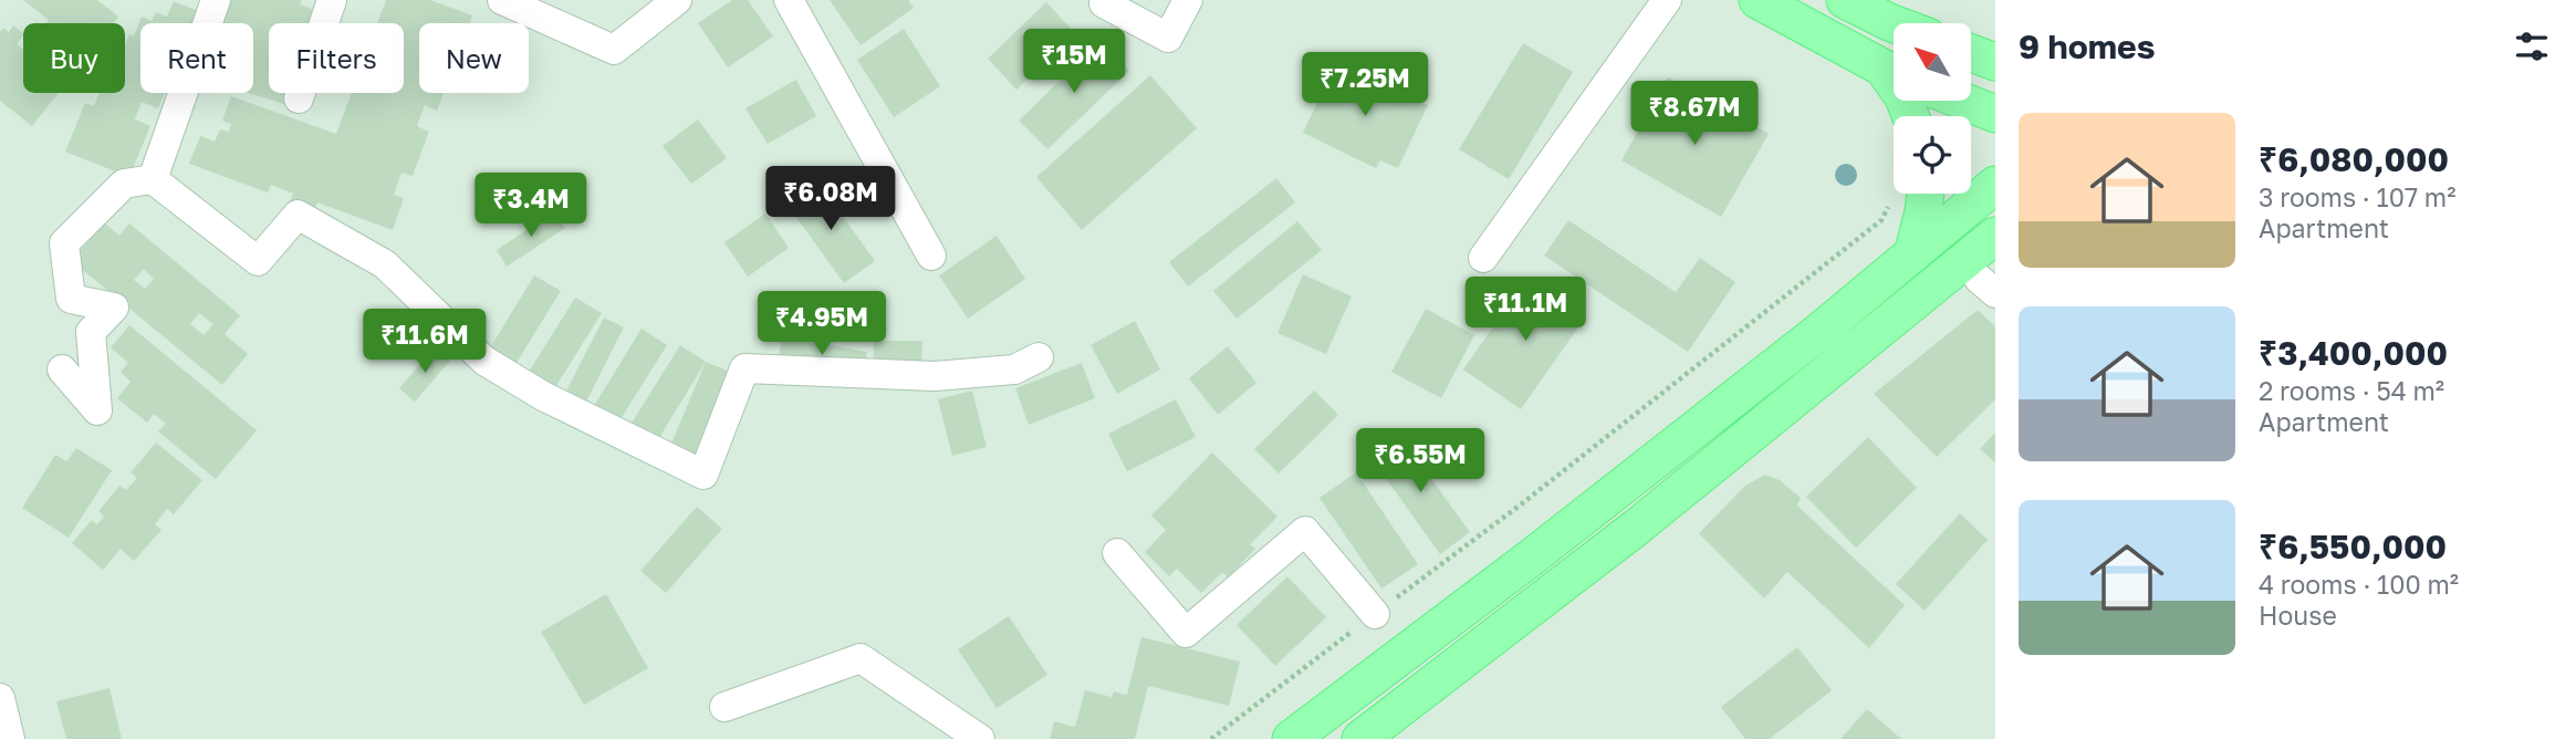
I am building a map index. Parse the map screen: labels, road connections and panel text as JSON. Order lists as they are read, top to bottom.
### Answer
{
  "north": "top left",
  "page": {
    "heading": "9 homes",
    "chip": [
      "Buy",
      "Rent",
      "Filters",
      "New"
    ],
    "price": [
      "₹15M",
      "₹7.25M",
      "₹8.67M",
      "₹6.08M",
      "₹3.4M",
      "₹11.1M",
      "₹4.95M",
      "₹11.6M",
      "₹6.55M"
    ],
    "list": [
      {
        "name": "₹6,080,000",
        "note": "3 rooms · 107 m² · Apartment"
      },
      {
        "name": "₹3,400,000",
        "note": "2 rooms · 54 m² · Apartment"
      },
      {
        "name": "₹6,550,000",
        "note": "4 rooms · 100 m² · House"
      }
    ]
  }
}
